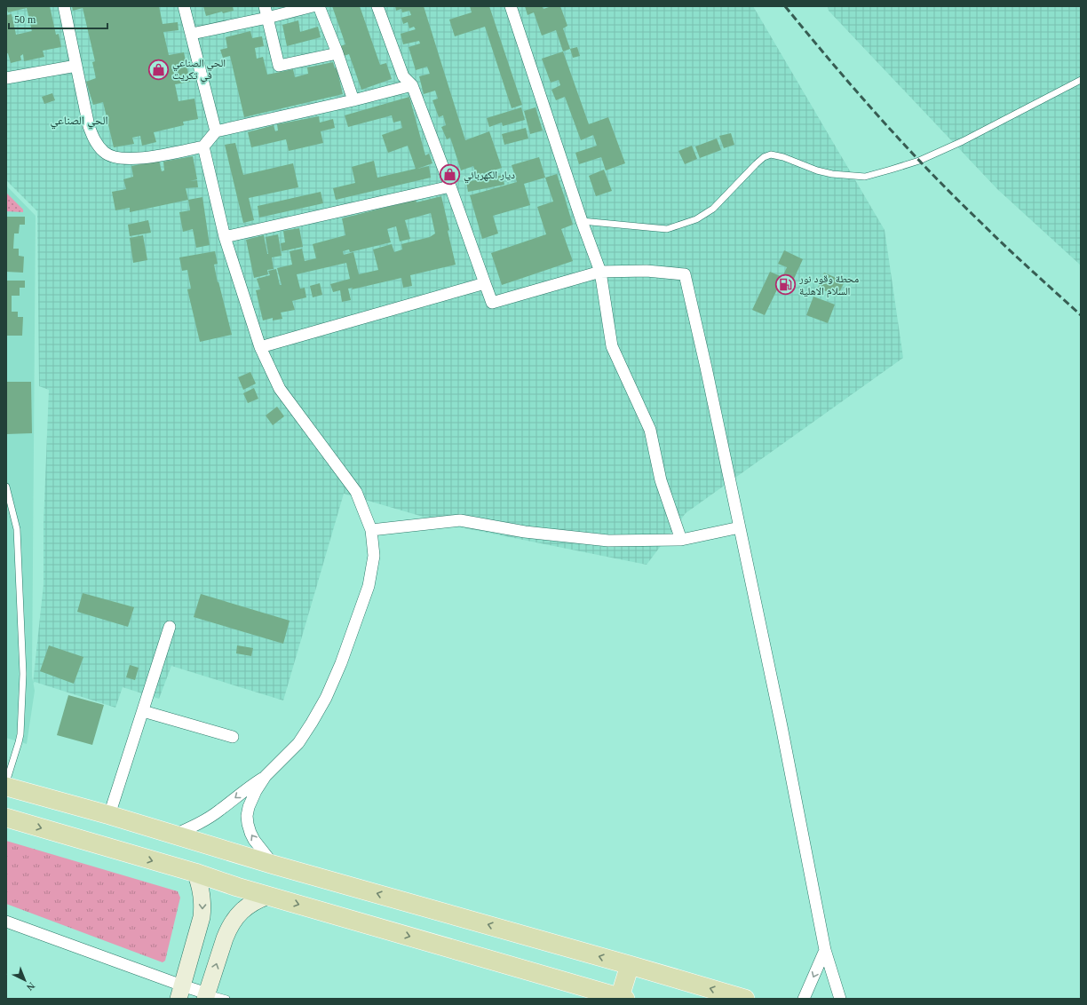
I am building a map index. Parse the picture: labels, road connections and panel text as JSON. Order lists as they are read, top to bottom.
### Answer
{
  "districts": ["الحي الصناعي"],
  "places": {
    "shop": ["الحي الصناعي في تكريت", "ديار الكهربائي"],
    "fuel station": ["محطة وقود نور السلام الاهلية"]
  },
  "scale_bar": "50 m",
  "north": "bottom right"
}
